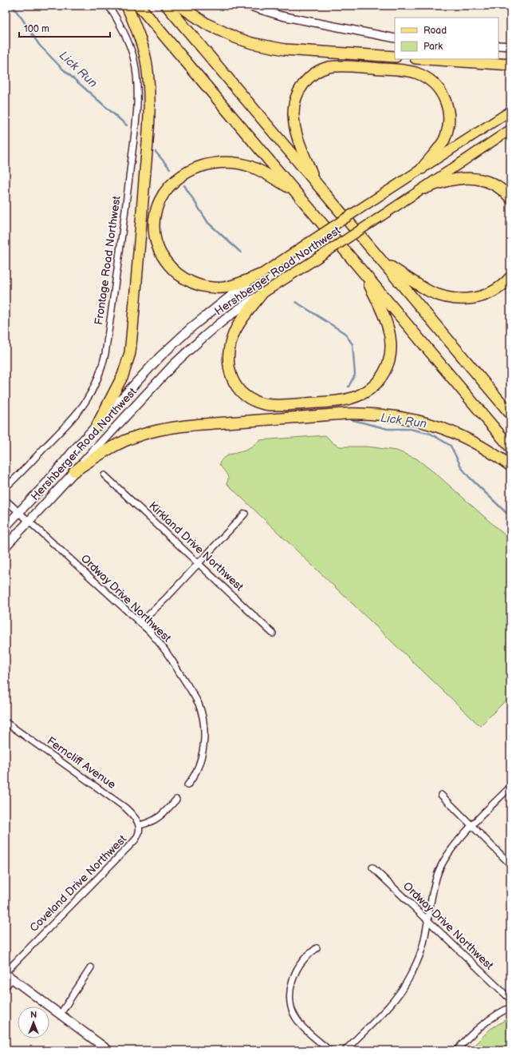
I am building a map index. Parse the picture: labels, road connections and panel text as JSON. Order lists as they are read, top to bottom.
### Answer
{
  "streets": {
    "main road": ["Hershberger Road Northwest"],
    "street": [
      "Frontage Road Northwest",
      "Kirkland Drive Northwest",
      "Ordway Drive Northwest",
      "Ferncliff Avenue",
      "Coveland Drive Northwest"
    ]
  },
  "crossings": [
    ["Hershberger Road Northwest", "Ordway Drive Northwest"],
    ["Ferncliff Avenue", "Coveland Drive Northwest"]
  ],
  "water": ["Lick Run"],
  "legend": ["Road", "Park"],
  "scale_bar": "100 m",
  "north": "top"
}
